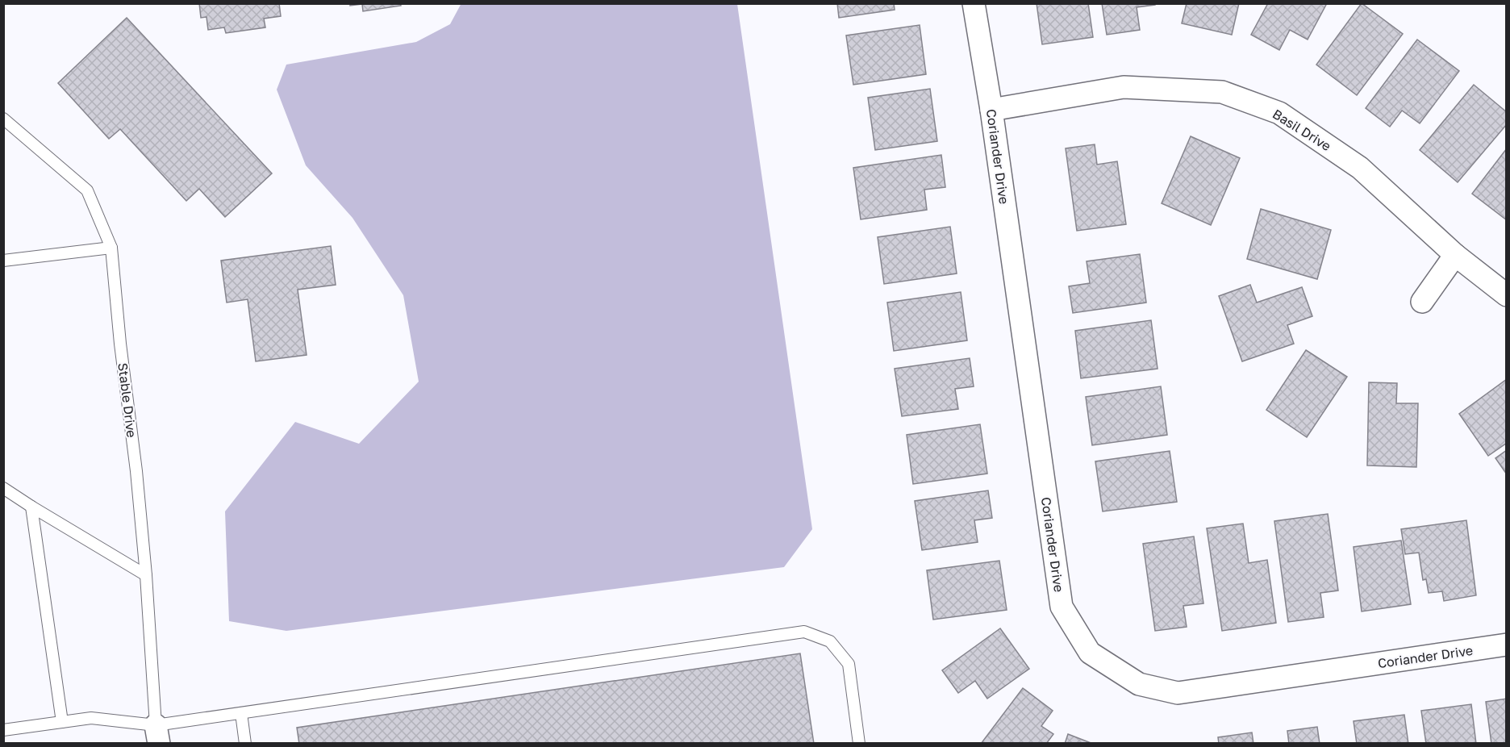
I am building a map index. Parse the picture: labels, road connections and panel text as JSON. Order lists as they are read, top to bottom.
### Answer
{
  "streets": {
    "street": ["Basil Drive", "Coriander Drive"],
    "lane": ["Stable Drive"]
  },
  "crossings": [
    ["Basil Drive", "Coriander Drive"]
  ]
}
